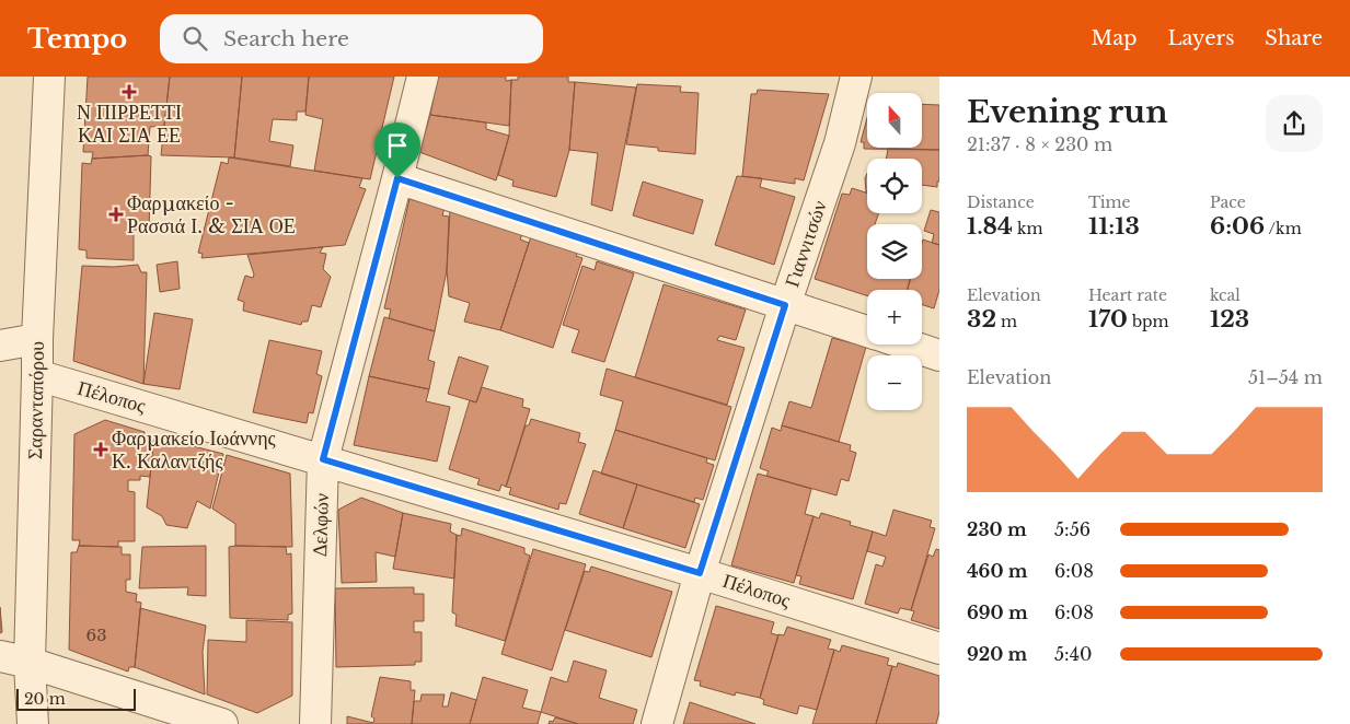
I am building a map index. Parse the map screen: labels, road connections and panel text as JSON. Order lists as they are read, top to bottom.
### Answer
{
  "streets": {
    "street": [
      "Γιαννιτσών",
      "Πέλοπος",
      "Σαρανταπόρου",
      "Δελφών"
    ]
  },
  "crossings": [
    ["Γιαννιτσών", "Πέλοπος"],
    ["Πέλοπος", "Σαρανταπόρου"],
    ["Πέλοπος", "Δελφών"]
  ],
  "places": {
    "health": ["Ν ΠΙΡΡΕΤΤΙ ΚΑΙ ΣΙΑ ΕΕ", "Φαρμακείο - Ρασσιά Ι. & ΣΙΑ ΟΕ", "Φαρμακείο Ιωάννης Κ. Καλαντζής"]
  },
  "house_numbers": ["63"],
  "scale_bar": "20 m",
  "north": "top",
  "page": {
    "header": "Tempo",
    "search": "Search here",
    "nav": ["Map", "Layers", "Share"],
    "heading": ["Evening run", "21:37 · 8 × 230 m"],
    "map_buttons": ["+", "−"],
    "stats": [
      ["Distance", "1.84 km"],
      ["Time", "11:13"],
      ["Pace", "6:06 /km"],
      ["Elevation", "32 m"],
      ["Heart rate", "170 bpm"],
      ["kcal", "123"]
    ],
    "chart": ["Elevation", "51–54 m"],
    "list": [
      {
        "name": "230 m",
        "note": "5:56"
      },
      {
        "name": "460 m",
        "note": "6:08"
      },
      {
        "name": "690 m",
        "note": "6:08"
      },
      {
        "name": "920 m",
        "note": "5:40"
      }
    ],
    "scale": "20 m"
  }
}
